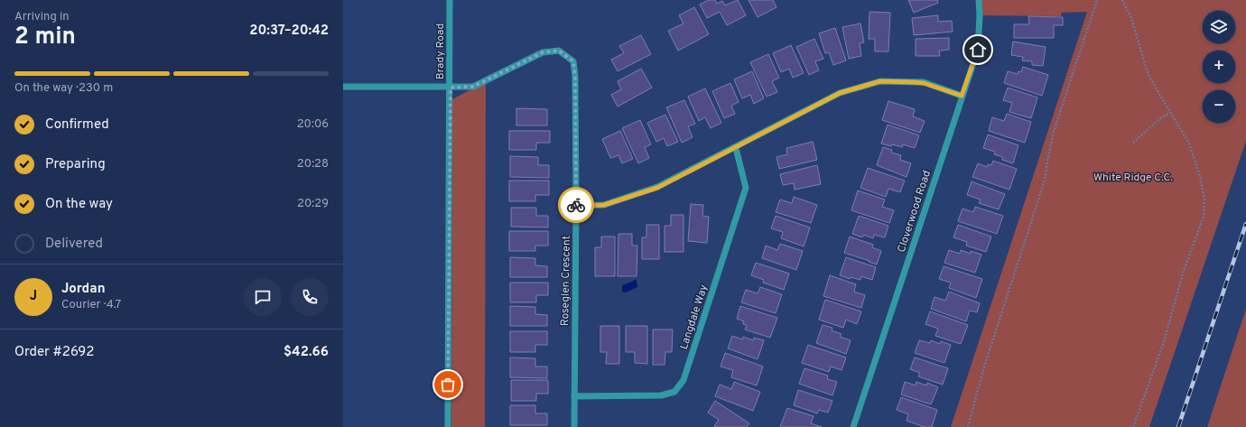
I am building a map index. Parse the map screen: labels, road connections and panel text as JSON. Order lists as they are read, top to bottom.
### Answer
{
  "streets": {
    "street": [
      "Brady Road",
      "Cloverwood Road",
      "Roseglen Crescent",
      "Langdale Way"
    ]
  },
  "crossings": [
    ["Brady Road", "Roseglen Crescent"],
    ["Roseglen Crescent", "Langdale Way"]
  ],
  "parks": ["White Ridge C.C."],
  "page": {
    "heading": ["2 min", "Arriving in", "20:37–20:42"],
    "panel": [
      "Jordan",
      "Courier · 4.7",
      "Order #2692",
      "$42.66"
    ],
    "map_buttons": ["+", "−"],
    "bar": "On the way · 230 m",
    "list": [
      ["Confirmed", "20:06"],
      ["Preparing", "20:28"],
      ["On the way", "20:29"],
      "Delivered"
    ],
    "round": "J"
  }
}
